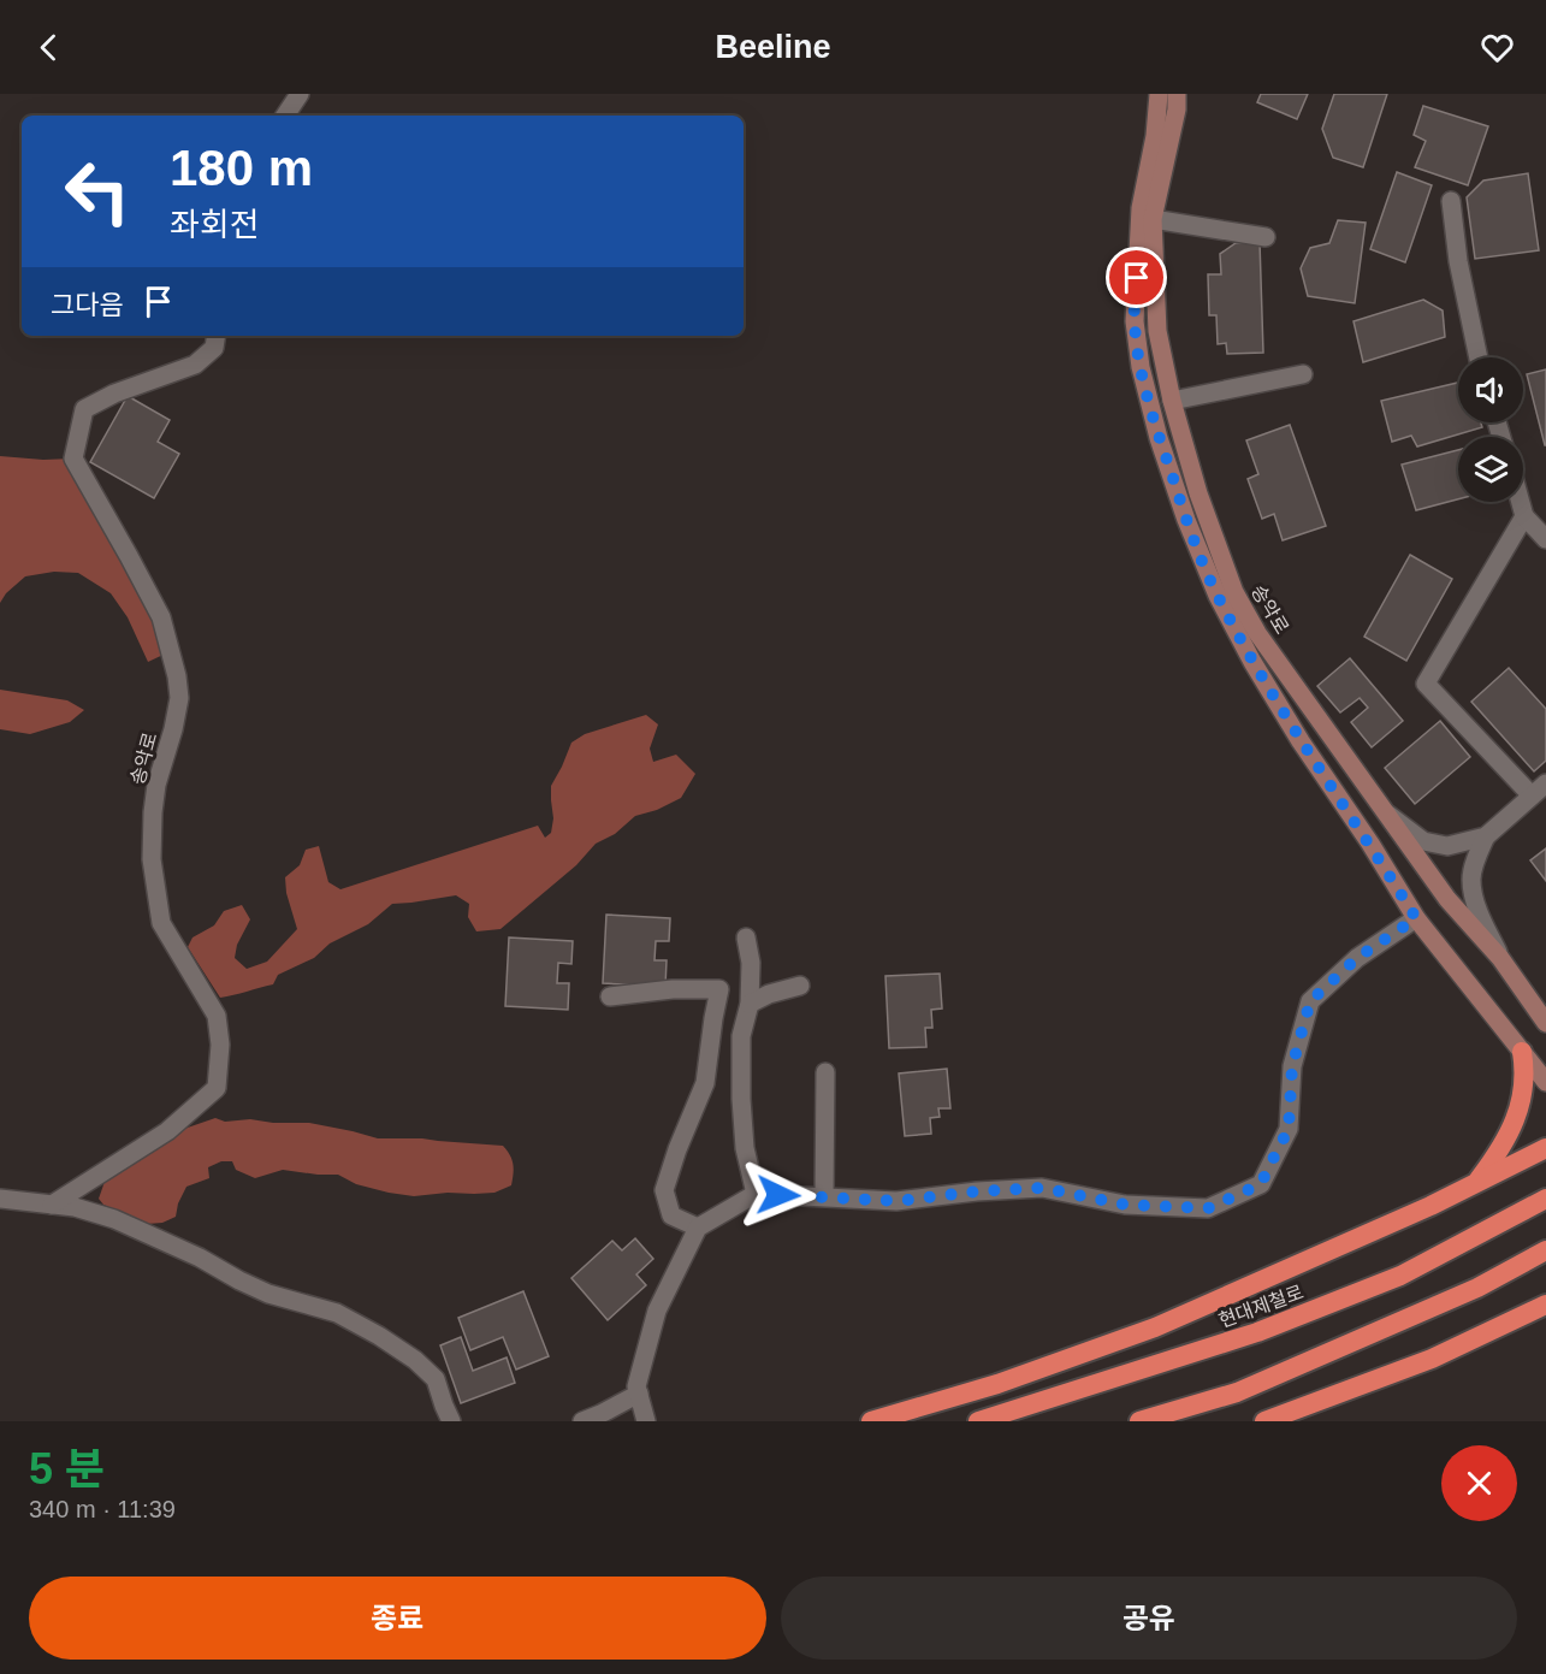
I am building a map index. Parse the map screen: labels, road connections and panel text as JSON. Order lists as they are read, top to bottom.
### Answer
{
  "streets": {
    "highway": ["현대제철로"],
    "main road": ["송악로"]
  },
  "page": {
    "header": "Beeline",
    "turn": ["180 m", "좌회전"],
    "then": "그다음",
    "heading": ["5 분", "340 m · 11:39"],
    "buttons": ["종료", "공유"]
  }
}
